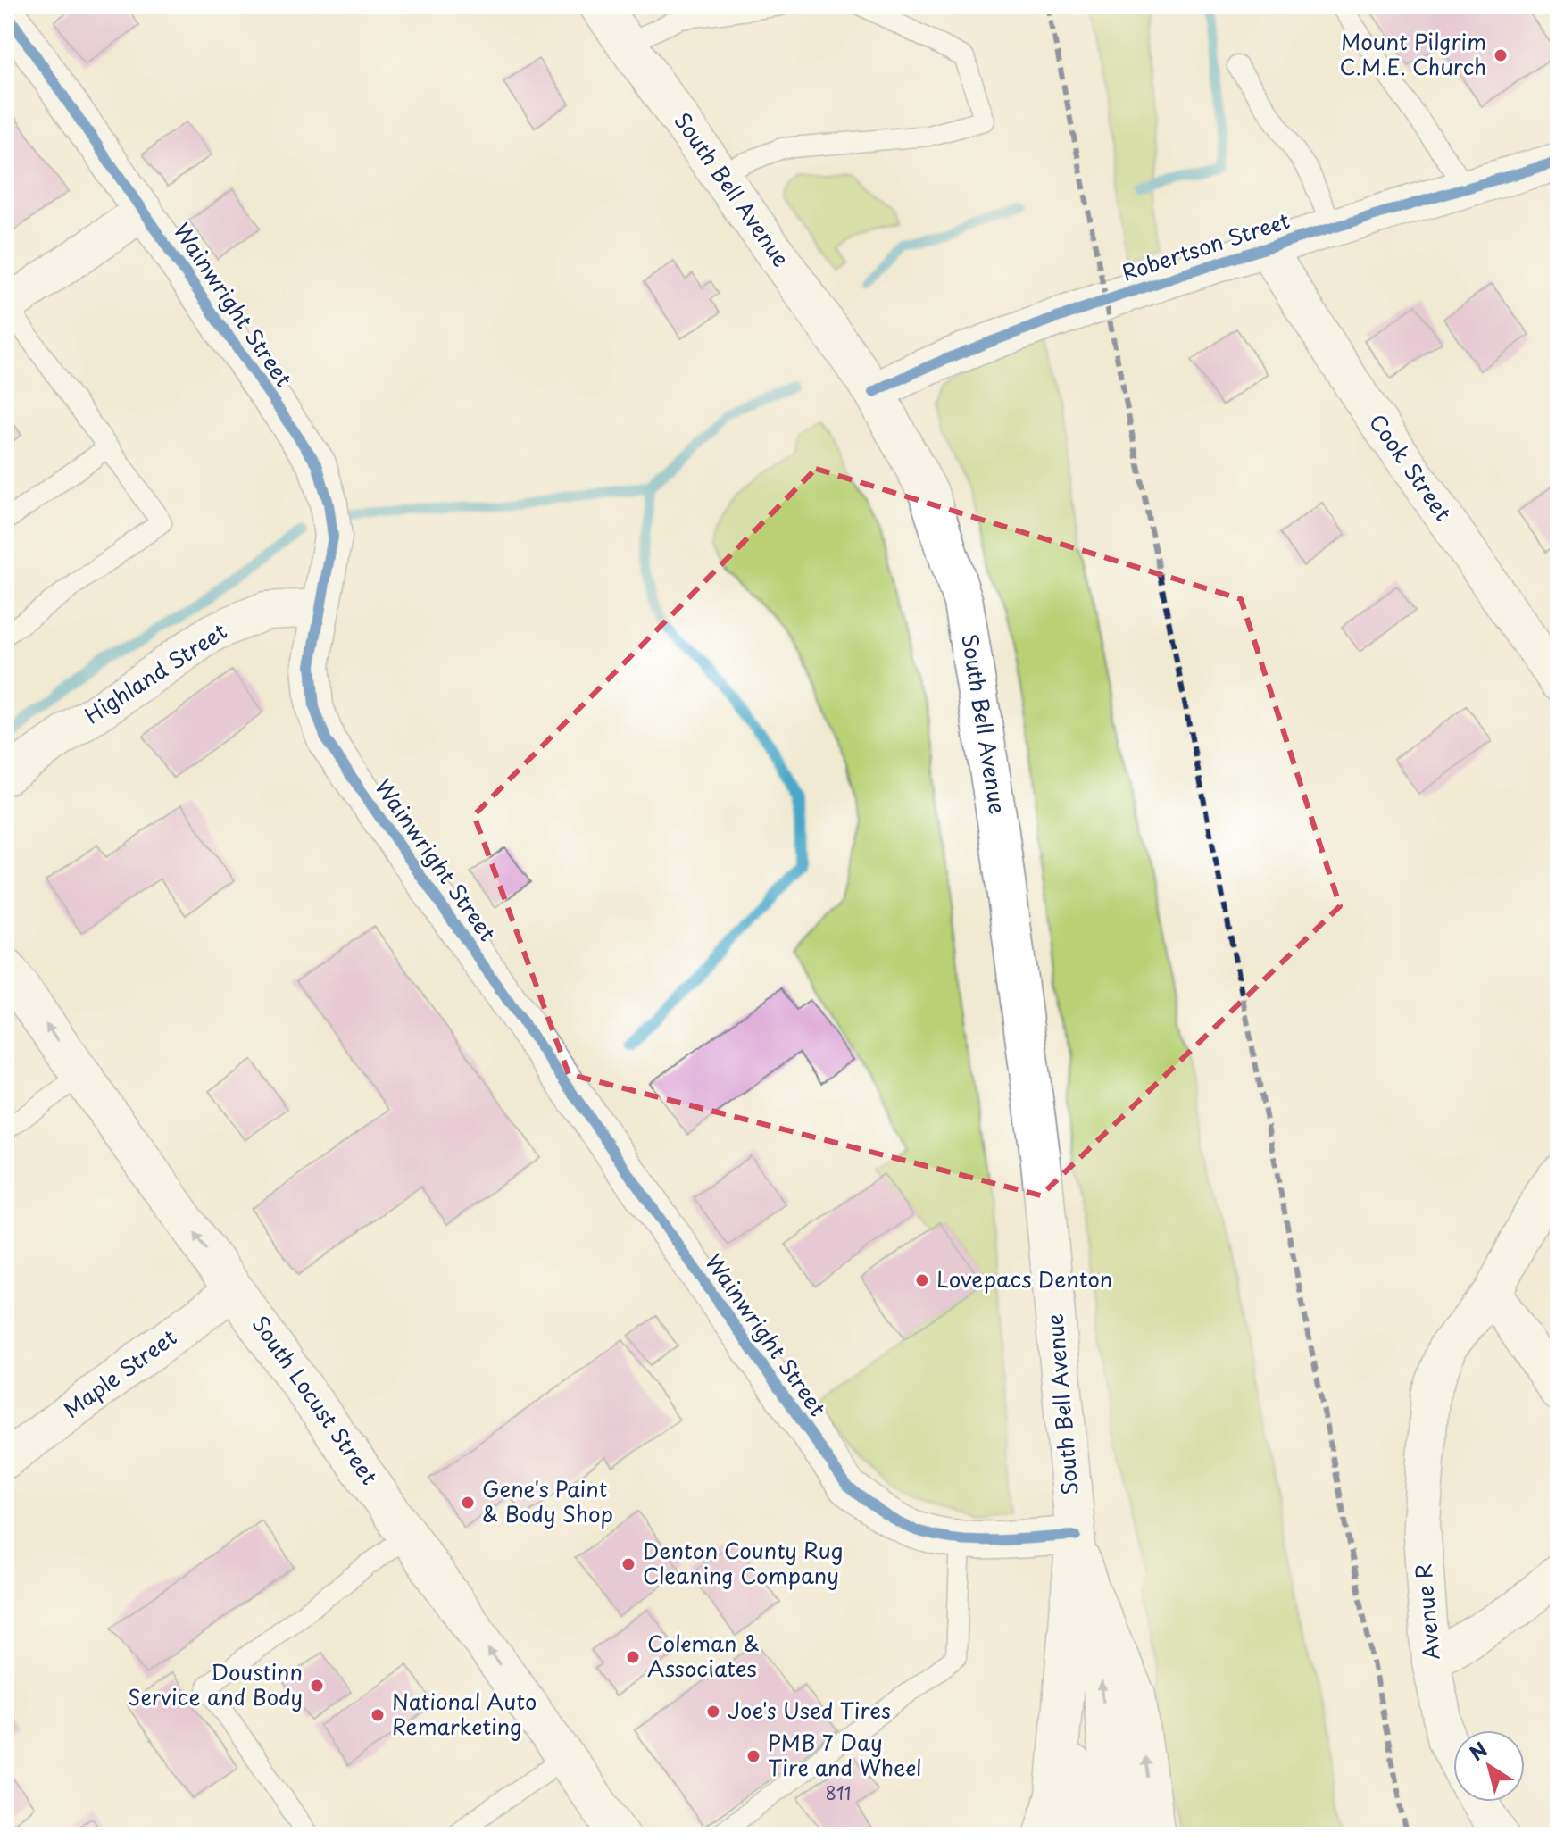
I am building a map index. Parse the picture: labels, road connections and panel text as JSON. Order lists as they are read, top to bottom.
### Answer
{
  "streets": {
    "main road": ["South Bell Avenue", "South Locust Street"],
    "street": [
      "Robertson Street",
      "Wainwright Street",
      "Cook Street",
      "Highland Street",
      "Maple Street",
      "Avenue R"
    ]
  },
  "crossings": [
    ["South Bell Avenue", "Robertson Street"],
    ["South Bell Avenue", "Wainwright Street"],
    ["Robertson Street", "Cook Street"],
    ["Wainwright Street", "Highland Street"],
    ["Maple Street", "South Locust Street"]
  ],
  "one_way": ["South Locust Street"],
  "places": [
    "Mount Pilgrim C.M.E. Church",
    "Lovepacs Denton",
    "Gene's Paint & Body Shop",
    "Denton County Rug Cleaning Company",
    "Coleman & Associates",
    "Doustinn Service and Body",
    "Joe's Used Tires",
    "National Auto Remarketing",
    "PMB 7 Day Tire and Wheel"
  ],
  "house_numbers": ["811"],
  "north": "top left"
}
